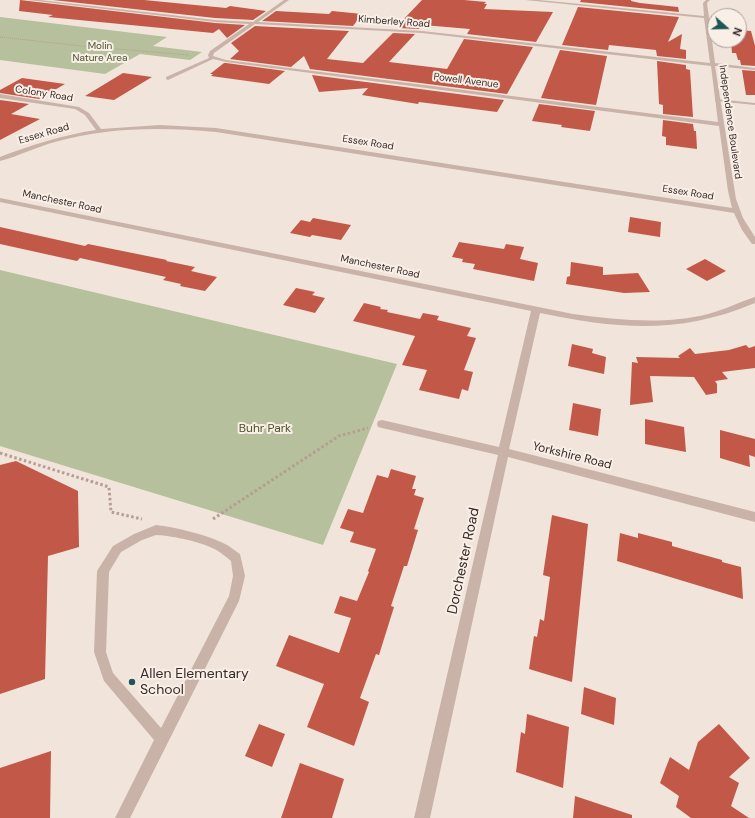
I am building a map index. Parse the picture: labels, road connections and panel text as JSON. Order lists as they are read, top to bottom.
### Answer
{
  "streets": {
    "street": [
      "Kimberley Road",
      "Powell Avenue",
      "Colony Road",
      "Independence Boulevard",
      "Essex Road",
      "Manchester Road",
      "Yorkshire Road",
      "Dorchester Road"
    ]
  },
  "crossings": [
    ["Kimberley Road", "Independence Boulevard"],
    ["Powell Avenue", "Independence Boulevard"],
    ["Colony Road", "Essex Road"],
    ["Independence Boulevard", "Essex Road"],
    ["Manchester Road", "Dorchester Road"],
    ["Yorkshire Road", "Dorchester Road"]
  ],
  "parks": ["Molin Nature Area", "Buhr Park"],
  "places": ["Allen Elementary School"],
  "north": "right"
}
